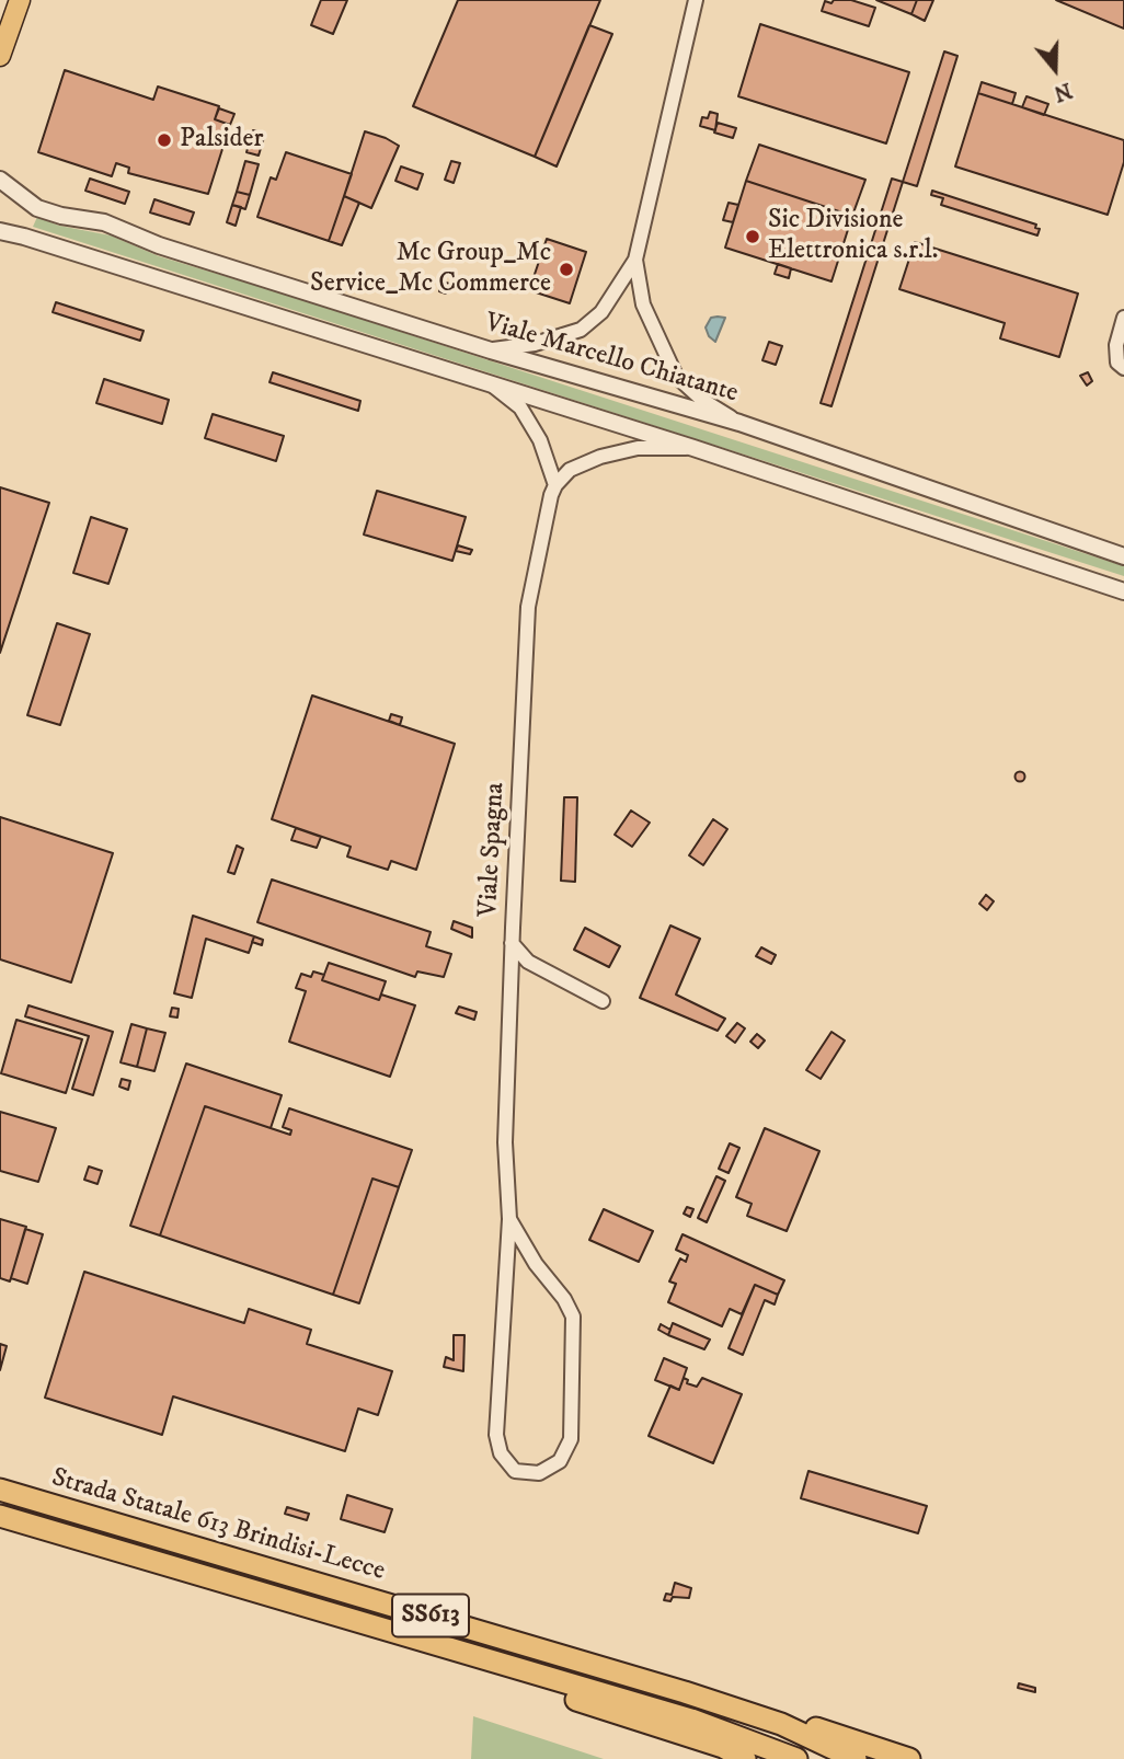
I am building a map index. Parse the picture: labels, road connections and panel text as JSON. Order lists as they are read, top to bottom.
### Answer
{
  "streets": {
    "highway": ["Strada Statale 613 Brindisi-Lecce", "SS613"],
    "street": ["Viale Marcello Chiatante", "Viale Spagna"]
  },
  "places": ["Palsider", "Sic Divisione Elettronica s.r.l.", "Mc Group_Mc Service_Mc Commerce"],
  "north": "bottom"
}
